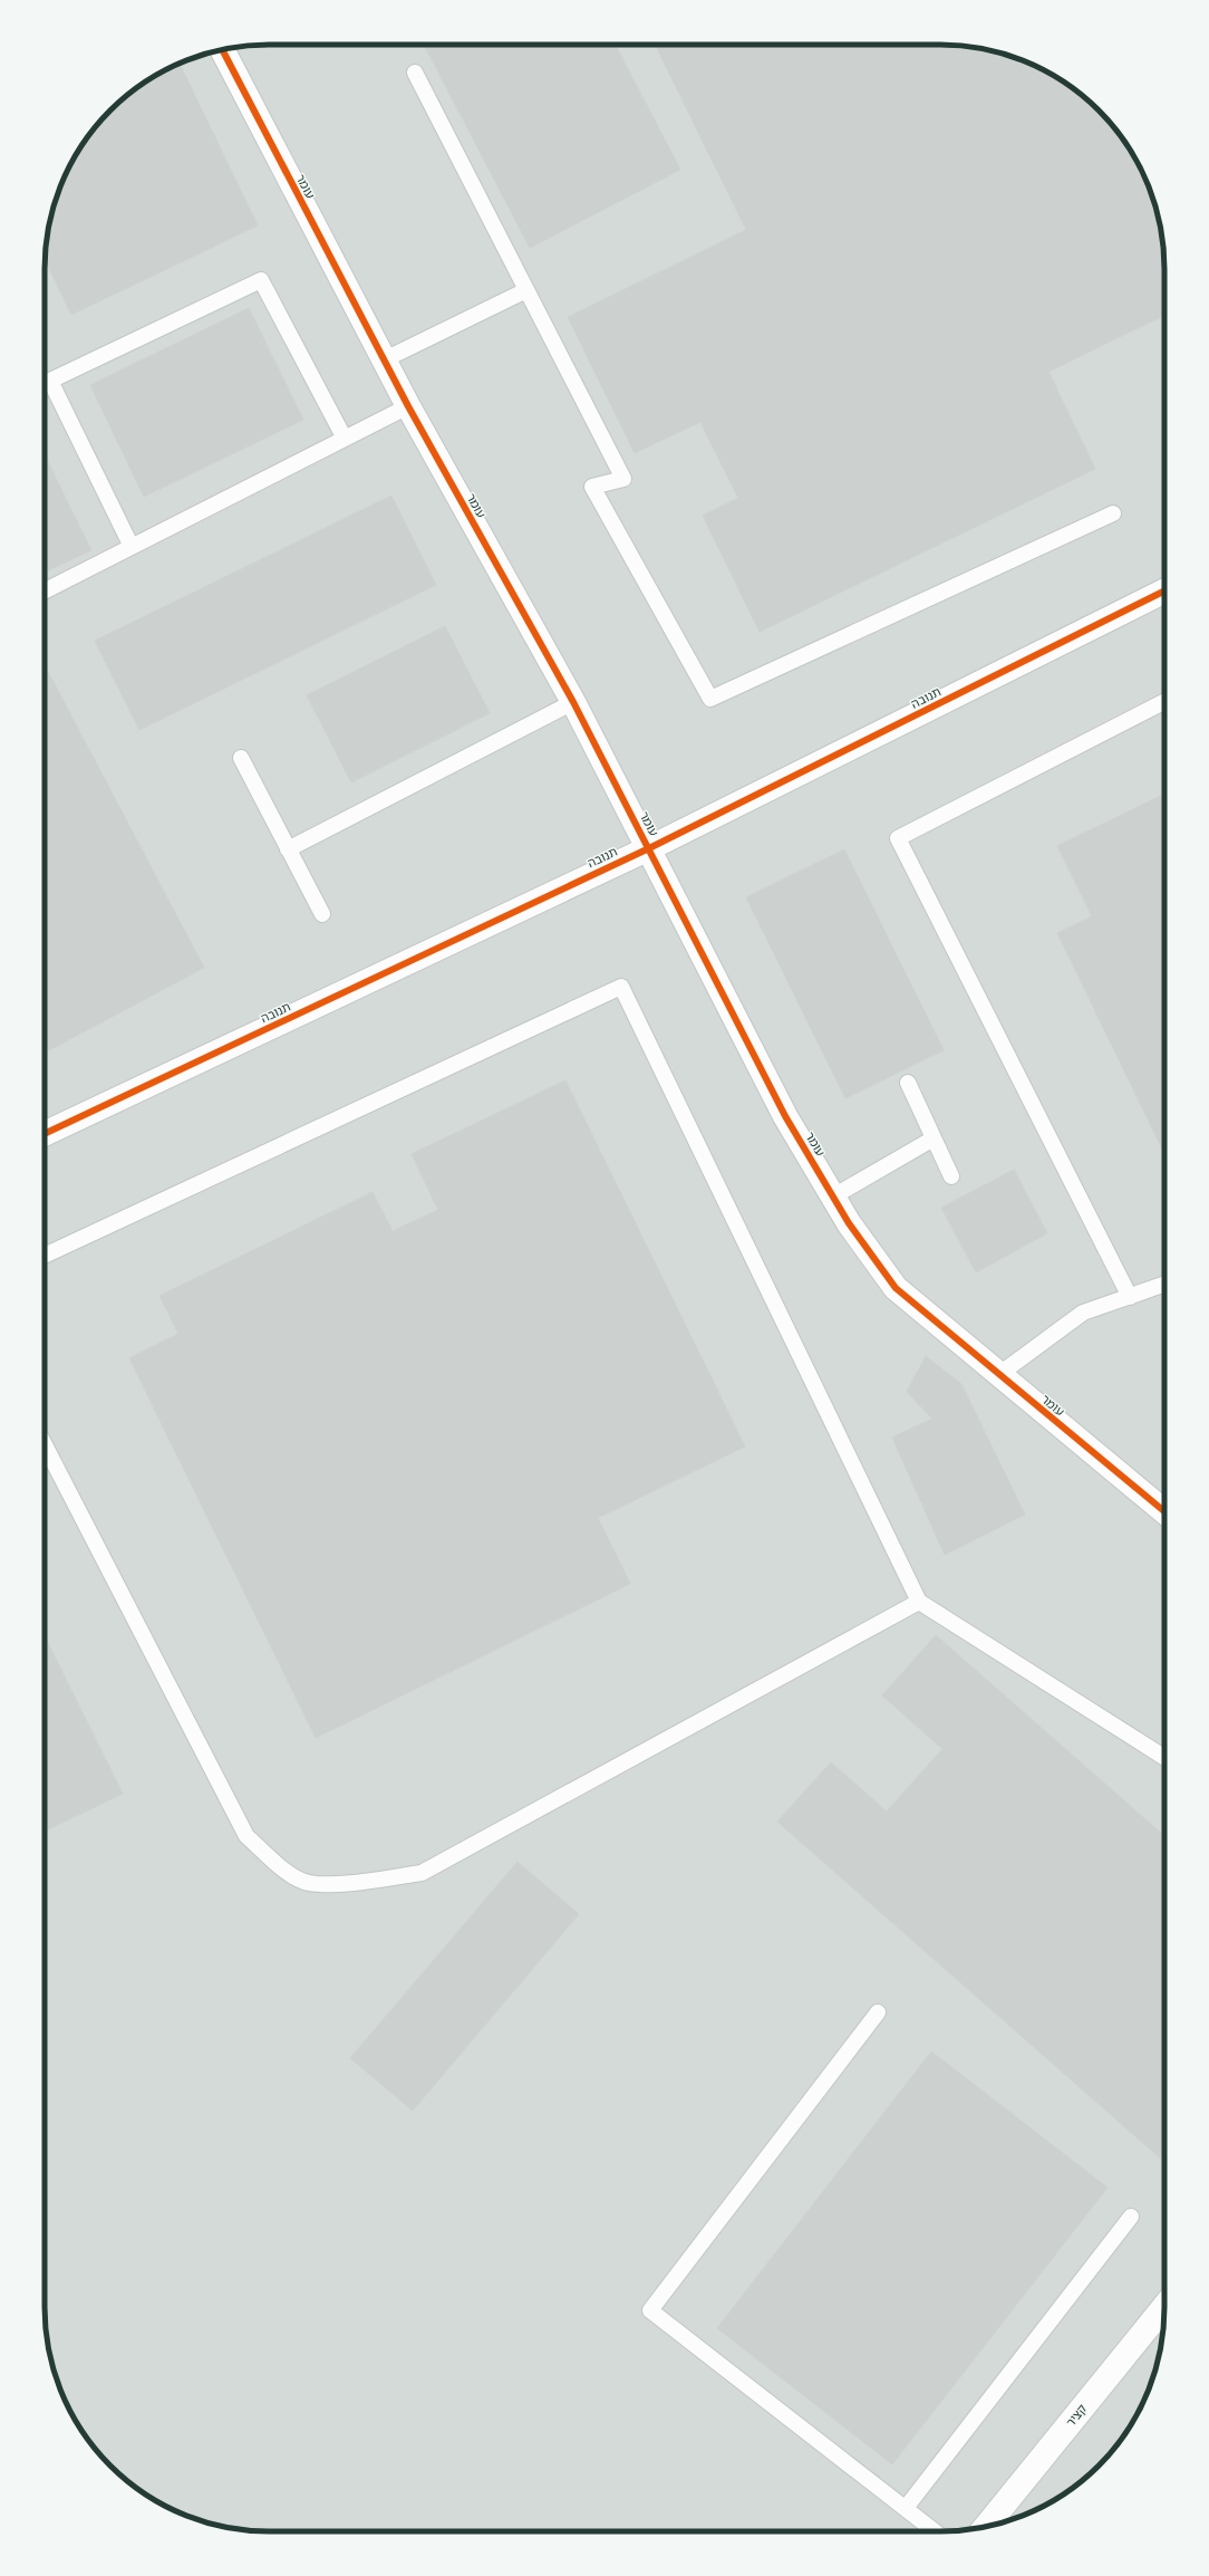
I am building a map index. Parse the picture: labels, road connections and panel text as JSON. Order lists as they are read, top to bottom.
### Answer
{
  "streets": {
    "street": ["עומר", "תנובה", "קציר"]
  },
  "crossings": [
    ["עומר", "תנובה"]
  ]
}
